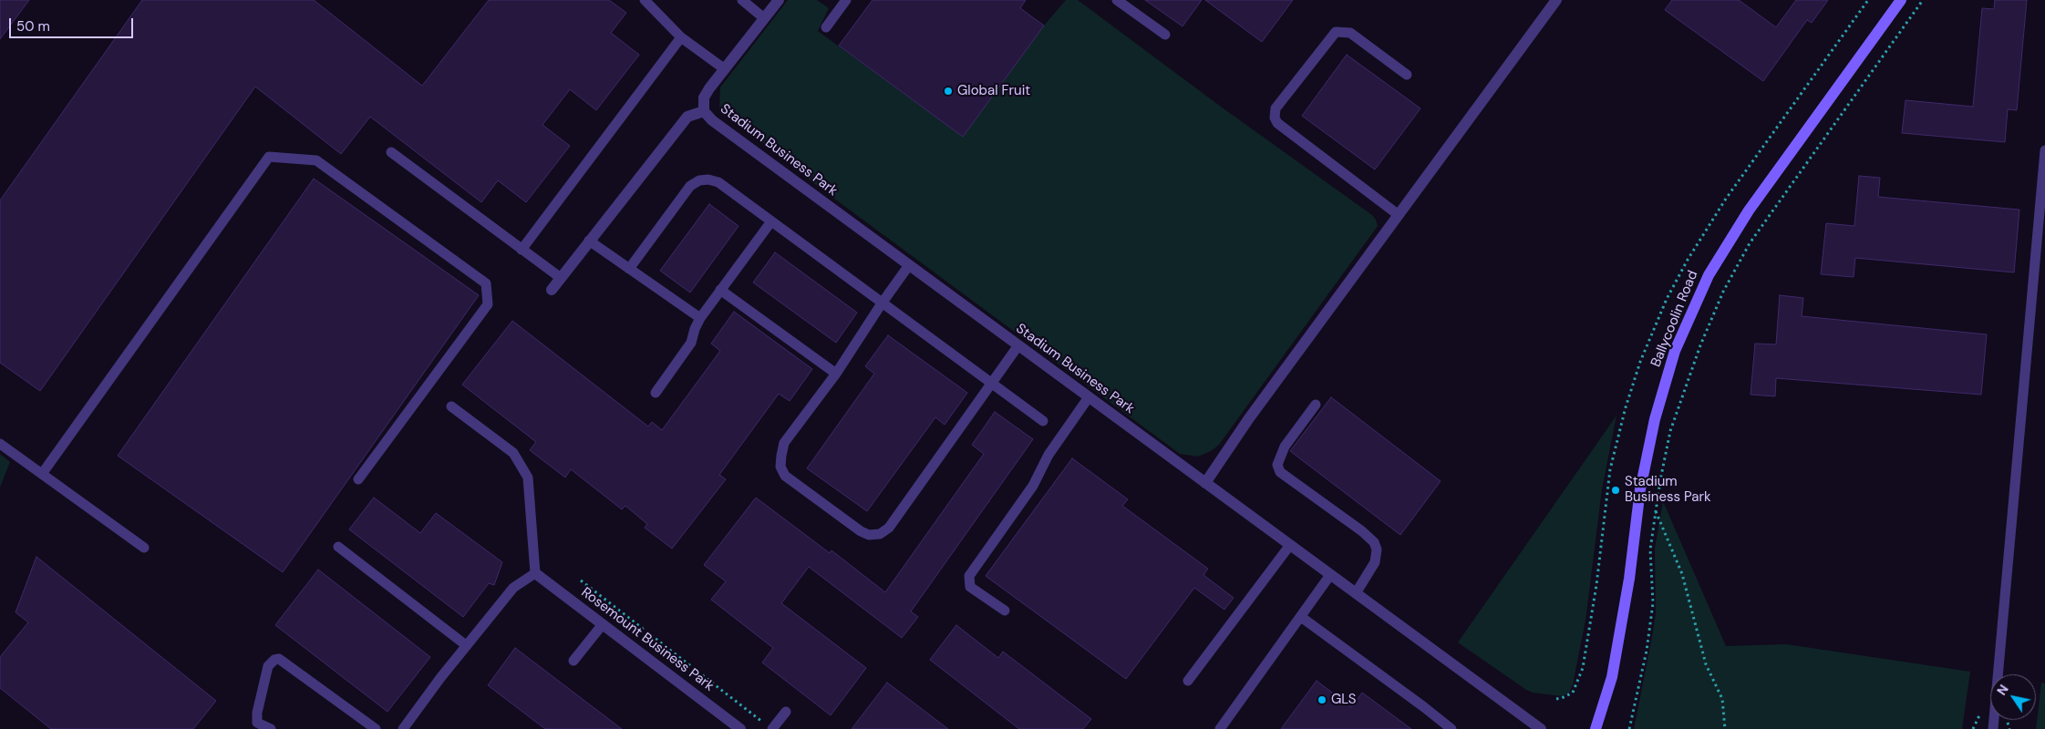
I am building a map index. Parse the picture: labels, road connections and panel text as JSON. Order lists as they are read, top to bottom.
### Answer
{
  "streets": {
    "street": ["Stadium Business Park", "Ballycoolin Road", "Rosemount Business Park"]
  },
  "places": ["Global Fruit", "Stadium Business Park", "GLS"],
  "scale_bar": "50 m",
  "north": "top left"
}
